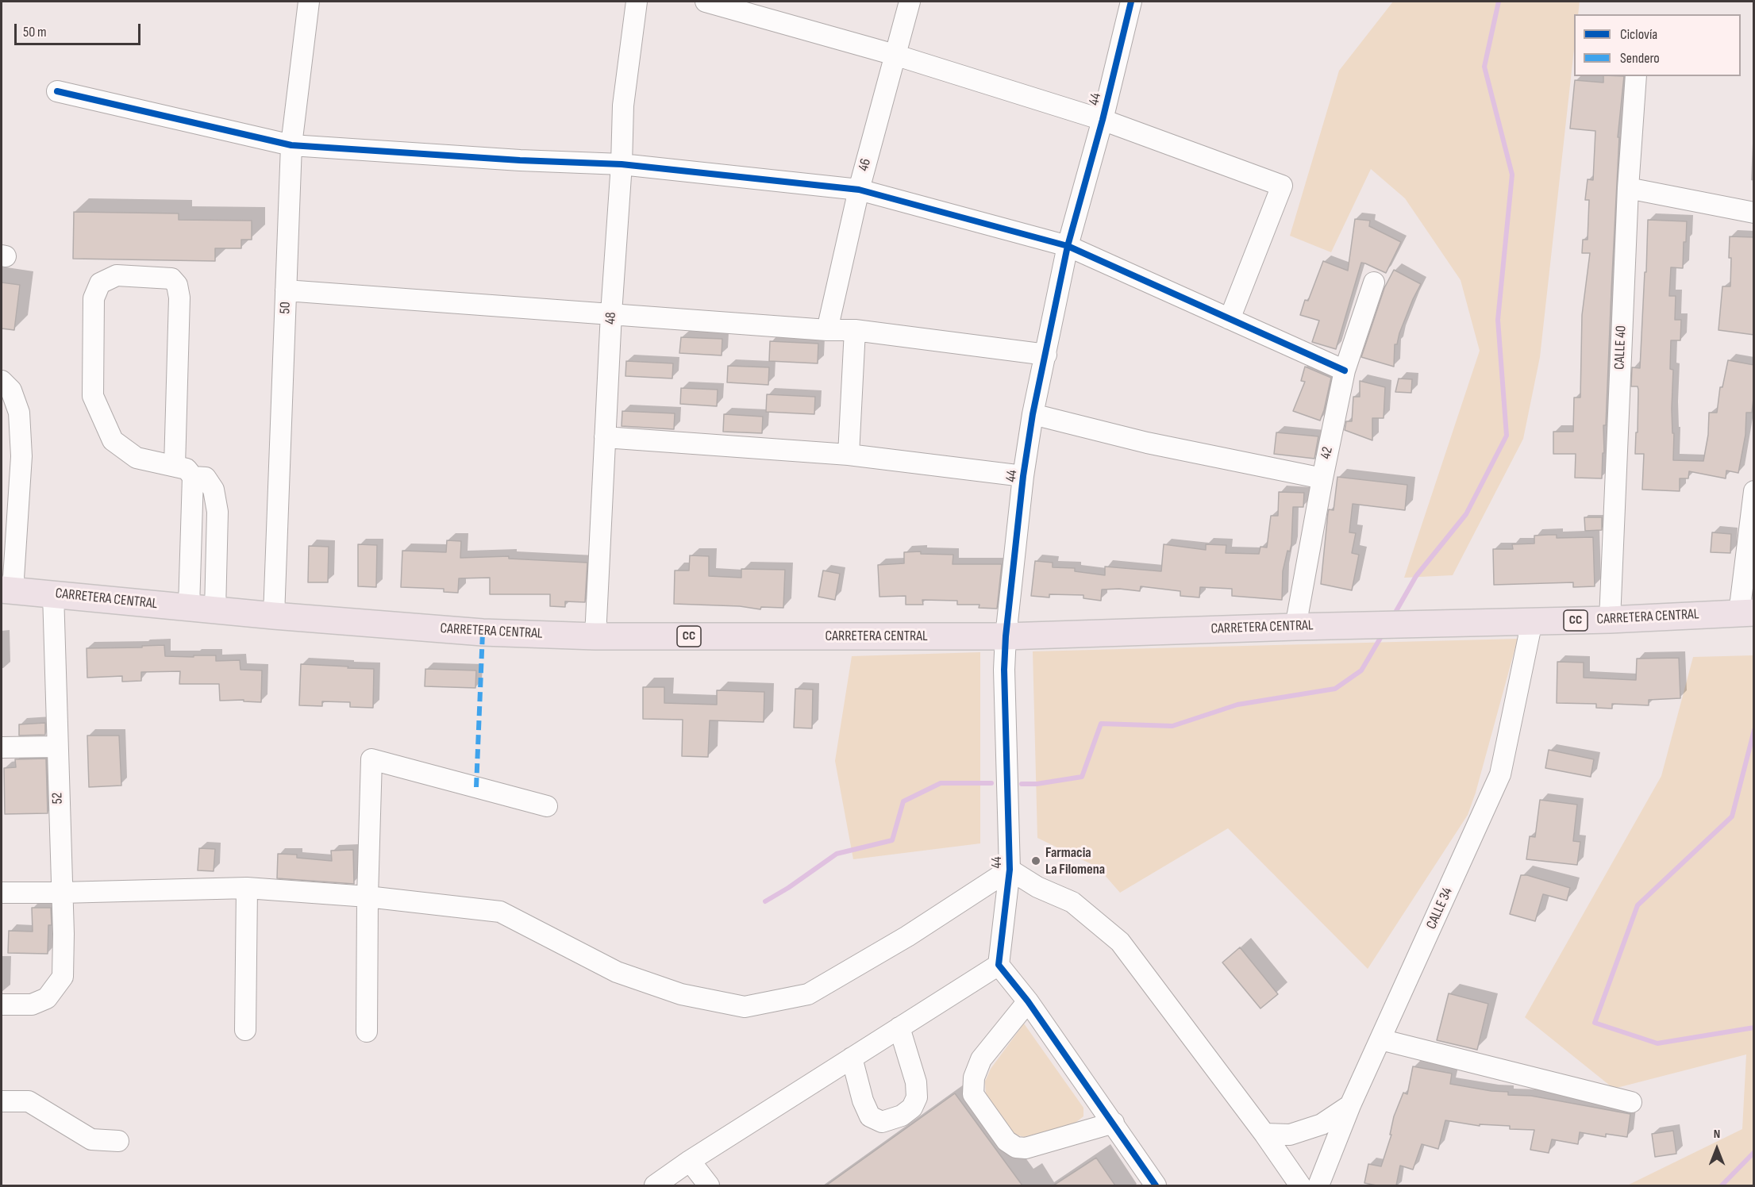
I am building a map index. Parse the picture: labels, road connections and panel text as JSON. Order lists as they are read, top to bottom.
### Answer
{
  "streets": {
    "highway": ["CARRETERA CENTRAL", "CC"],
    "street": [
      "44",
      "46",
      "50",
      "48",
      "CALLE 40",
      "42",
      "52",
      "CALLE 34"
    ]
  },
  "crossings": [
    ["44", "CARRETERA CENTRAL"],
    ["50", "CARRETERA CENTRAL"],
    ["48", "CARRETERA CENTRAL"],
    ["CALLE 40", "CARRETERA CENTRAL"],
    ["42", "CARRETERA CENTRAL"],
    ["CARRETERA CENTRAL", "52"],
    ["CARRETERA CENTRAL", "CALLE 34"]
  ],
  "places": ["Farmacia La Filomena"],
  "legend": ["Ciclovía", "Sendero"],
  "scale_bar": "50 m",
  "north": "top"
}
